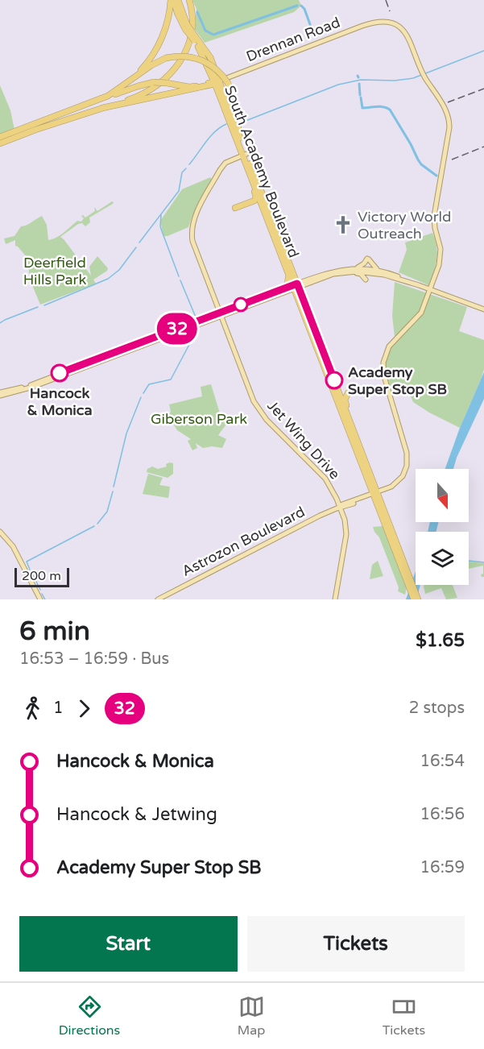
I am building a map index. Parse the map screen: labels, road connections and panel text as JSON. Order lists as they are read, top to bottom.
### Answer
{
  "streets": {
    "highway": ["South Academy Boulevard"],
    "main road": ["Drennan Road", "Jet Wing Drive", "Astrozon Boulevard"]
  },
  "crossings": [
    ["Drennan Road", "South Academy Boulevard"],
    ["Drennan Road", "Astrozon Boulevard"],
    ["South Academy Boulevard", "Jet Wing Drive"],
    ["South Academy Boulevard", "Astrozon Boulevard"],
    ["Jet Wing Drive", "Astrozon Boulevard"]
  ],
  "parks": ["Deerfield Hills Park", "Giberson Park"],
  "places": {
    "church": ["Victory World Outreach"],
    "other": ["Hancock & Monica", "Academy Super Stop SB"]
  },
  "lines": ["bus line 32"],
  "scale_bar": "200 m",
  "north": "bottom",
  "page": {
    "on_map": "32",
    "scale": "200 m",
    "heading": ["6 min", "16:53 – 16:59 · Bus", "$1.65"],
    "legs": ["1", "32", "2 stops"],
    "list": [
      {
        "name": "Hancock & Monica",
        "value": "16:54"
      },
      {
        "name": "Hancock & Jetwing",
        "value": "16:56"
      },
      {
        "name": "Academy Super Stop SB",
        "value": "16:59"
      }
    ],
    "buttons": ["Start", "Tickets"],
    "tabs": ["Directions", "Map", "Tickets"]
  }
}
